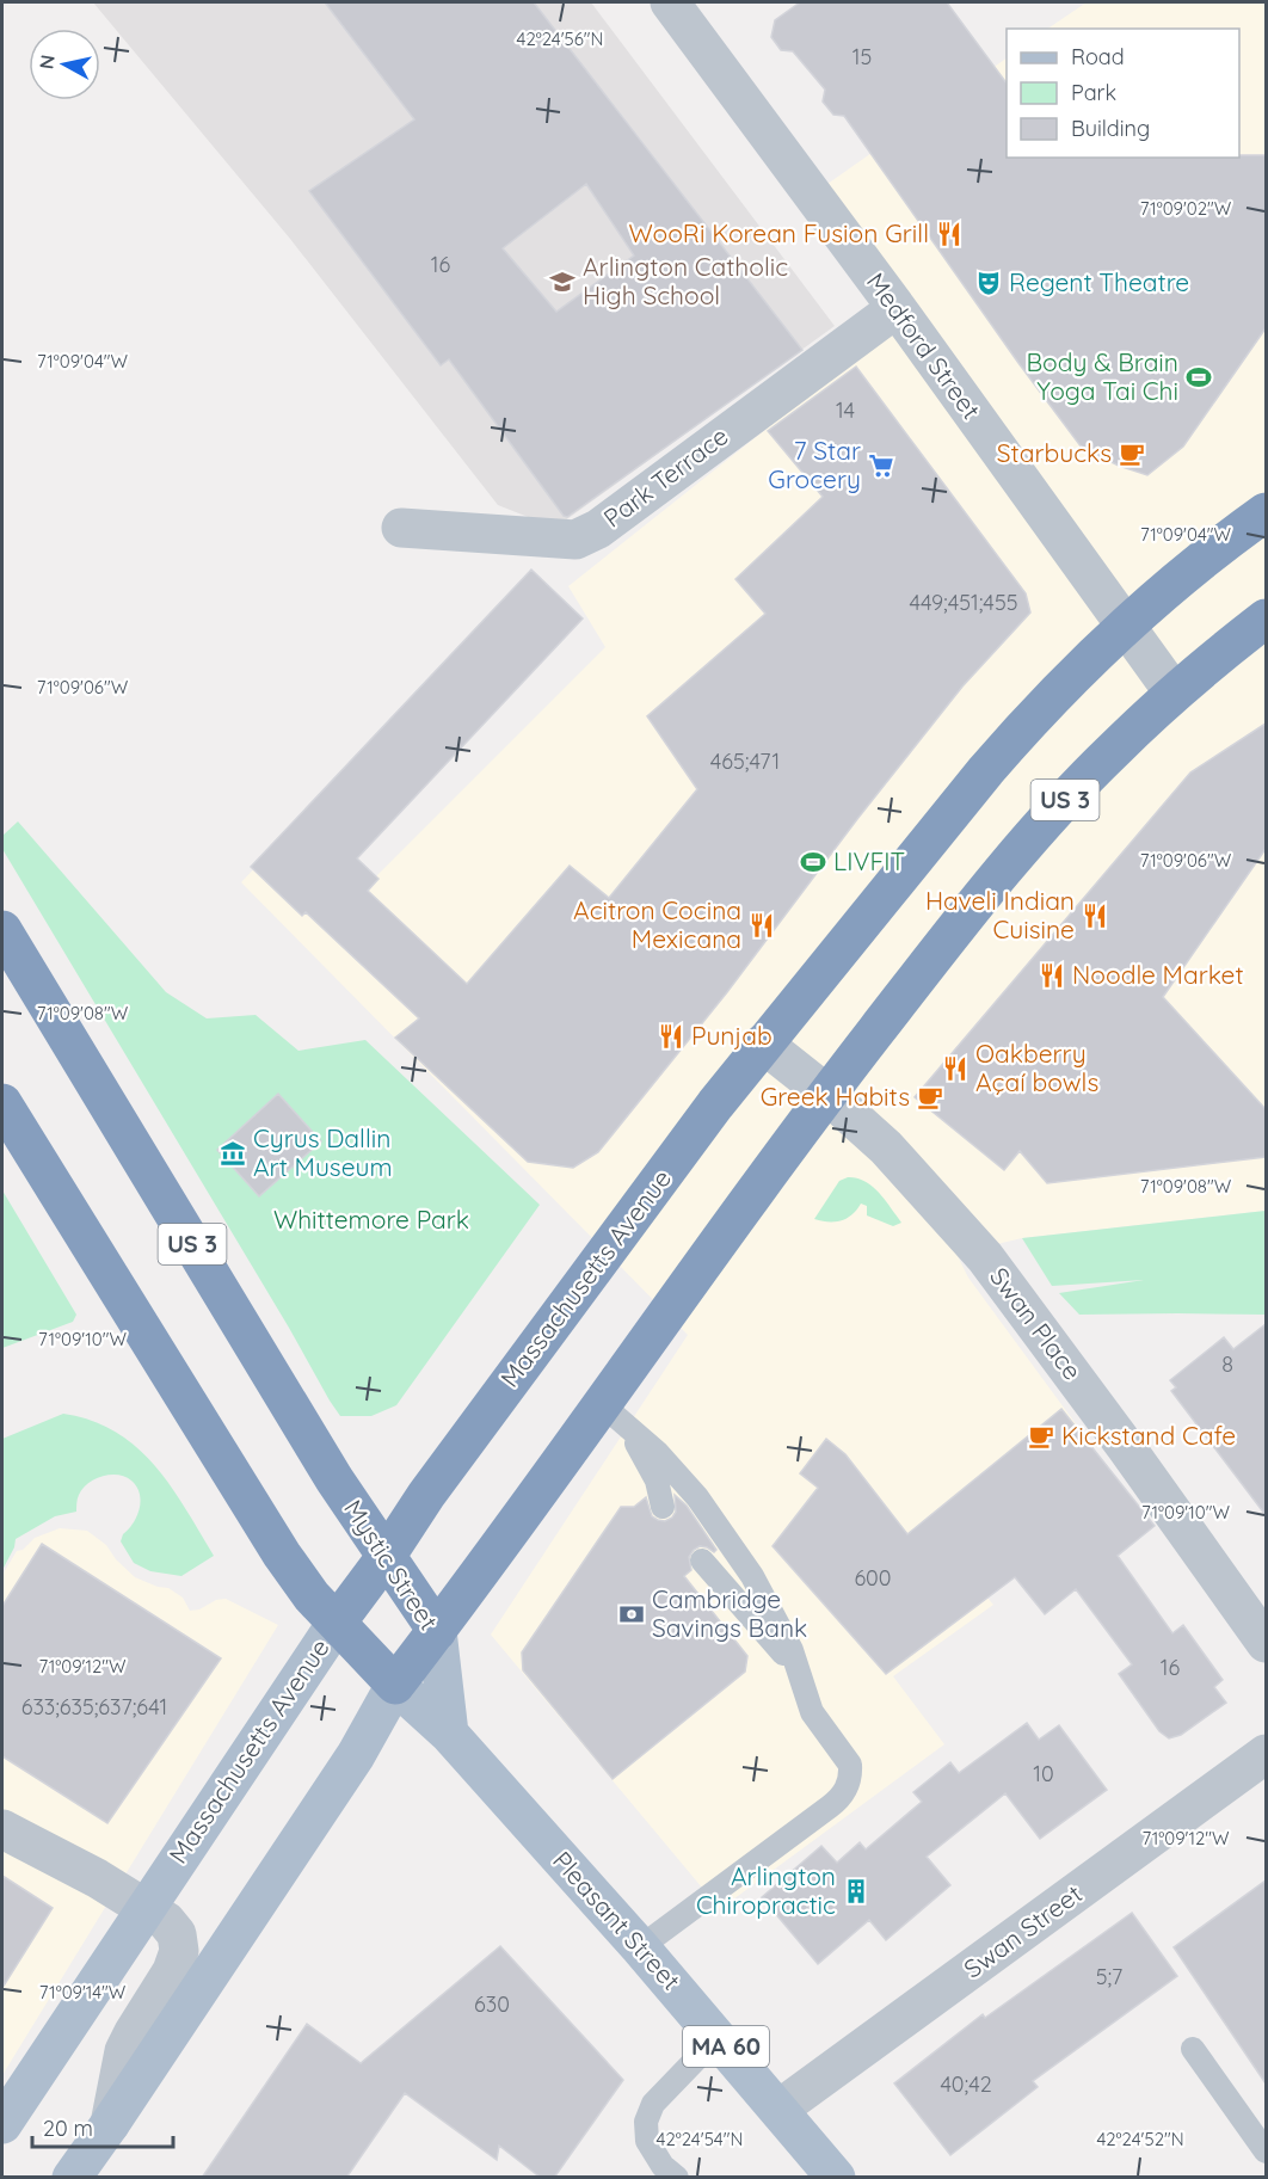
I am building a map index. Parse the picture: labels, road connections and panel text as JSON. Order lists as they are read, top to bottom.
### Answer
{
  "streets": {
    "highway": ["US 3", "Massachusetts Avenue", "Mystic Street"],
    "main road": ["Pleasant Street", "MA 60"],
    "street": [
      "Medford Street",
      "Park Terrace",
      "Swan Place",
      "Swan Street"
    ]
  },
  "crossings": [
    ["Medford Street", "Park Terrace"],
    ["Medford Street", "US 3"],
    ["Medford Street", "Massachusetts Avenue"],
    ["US 3", "Swan Place"],
    ["US 3", "Mystic Street"],
    ["US 3", "MA 60"],
    ["Massachusetts Avenue", "Swan Place"],
    ["Massachusetts Avenue", "Mystic Street"],
    ["Mystic Street", "Pleasant Street"],
    ["Mystic Street", "MA 60"],
    ["Pleasant Street", "Swan Street"],
    ["Pleasant Street", "MA 60"]
  ],
  "parks": ["Whittemore Park"],
  "places": {
    "restaurant": [
      "WooRi Korean Fusion Grill",
      "Haveli Indian Cuisine",
      "Acitron Cocina Mexicana",
      "Noodle Market",
      "Punjab",
      "Oakberry Açaí bowls"
    ],
    "school or university": ["Arlington Catholic High School"],
    "theatre": ["Regent Theatre"],
    "sports": ["Body & Brain Yoga Tai Chi", "LIVFIT"],
    "cafe": ["Starbucks", "Greek Habits", "Kickstand Cafe"],
    "supermarket": ["7 Star Grocery"],
    "museum": ["Cyrus Dallin Art Museum"],
    "bank": ["Cambridge Savings Bank"],
    "building": ["Arlington Chiropractic"]
  },
  "house_numbers": [
    "15",
    "16",
    "14",
    "449;451;455",
    "465;471",
    "8",
    "600",
    "16",
    "633;635;637;641",
    "10",
    "5;7",
    "630",
    "40;42"
  ],
  "legend": ["Road", "Park", "Building"],
  "scale_bar": "20 m",
  "north": "left",
  "coordinates": [
    "42°24'56\"N",
    "71°09'02\"W",
    "71°09'04\"W",
    "71°09'06\"W",
    "71°09'08\"W",
    "71°09'10\"W",
    "71°09'12\"W",
    "71°09'14\"W",
    "42°24'54\"N",
    "42°24'52\"N"
  ]
}
